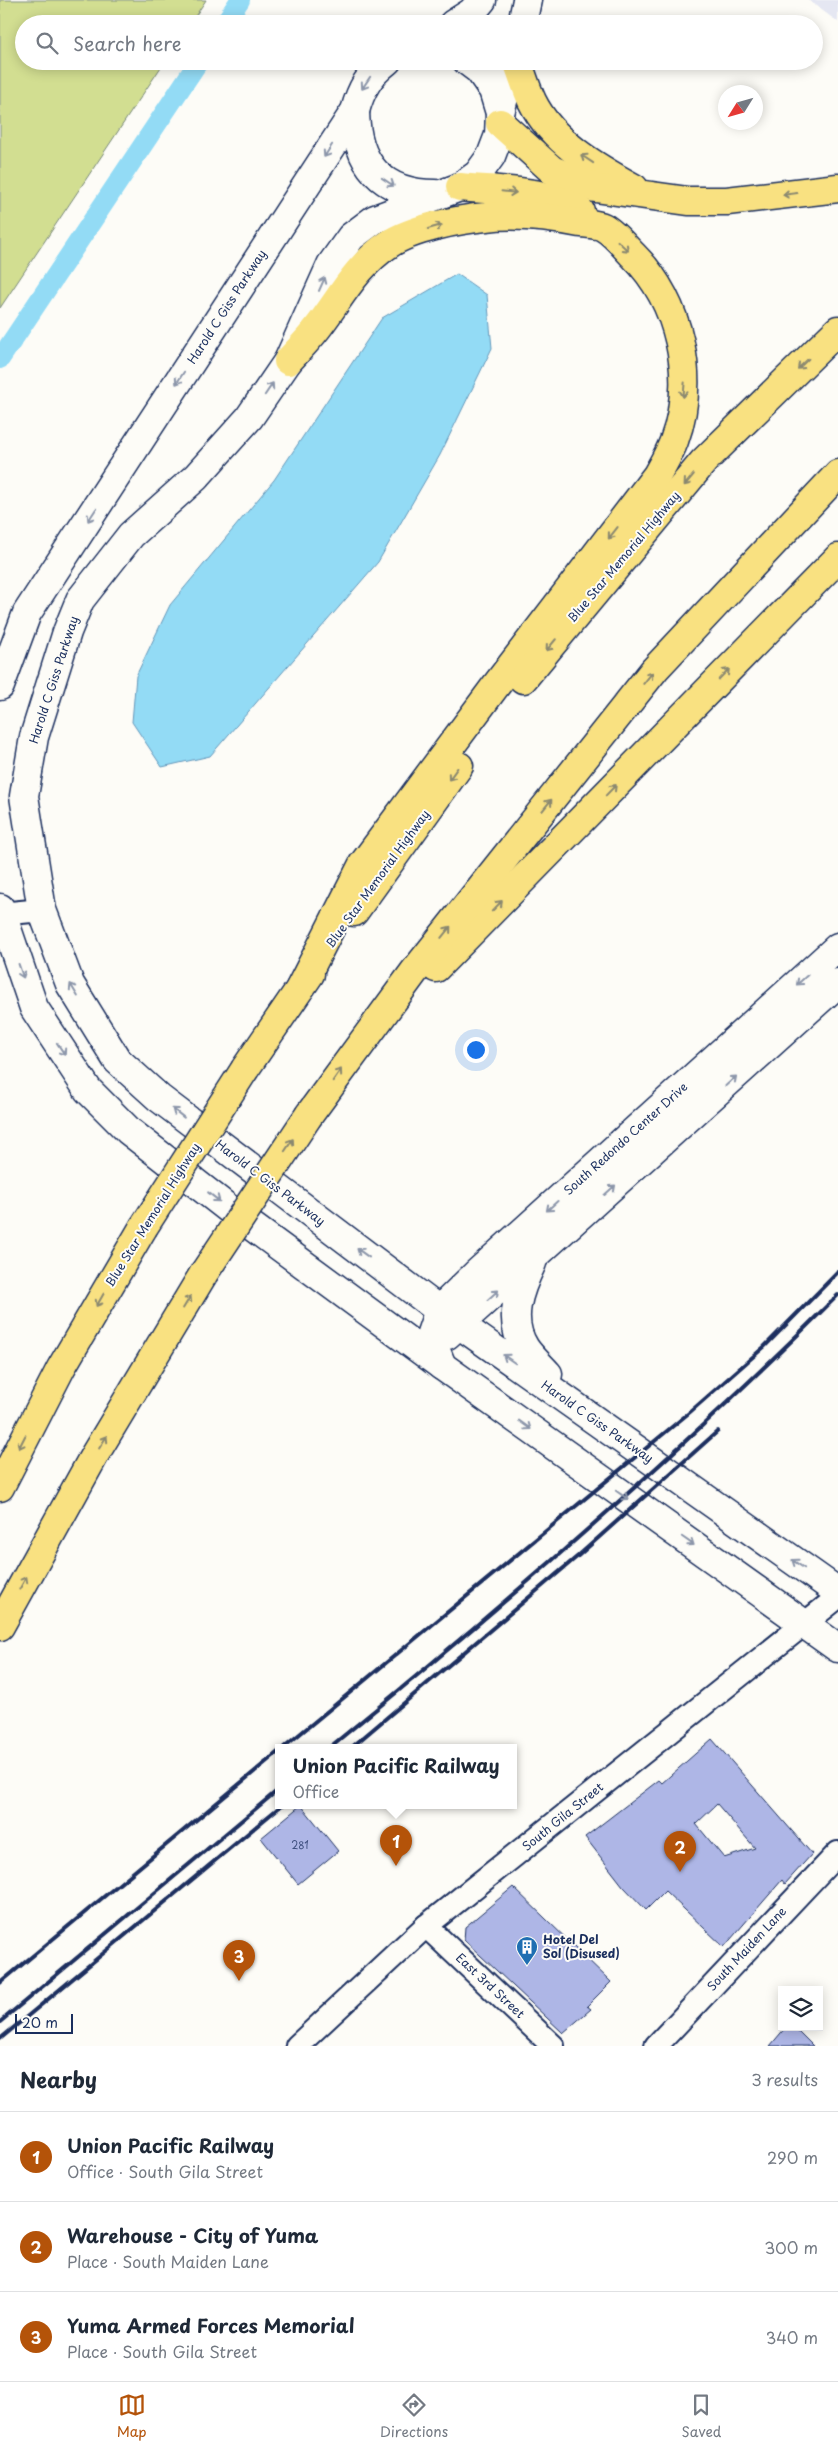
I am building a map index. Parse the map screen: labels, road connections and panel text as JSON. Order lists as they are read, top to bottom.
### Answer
{
  "streets": {
    "highway": ["Blue Star Memorial Highway"],
    "main road": ["Harold C Giss Parkway", "South Redondo Center Drive"],
    "street": ["South Gila Street", "South Maiden Lane", "East 3rd Street"]
  },
  "crossings": [
    ["Harold C Giss Parkway", "South Redondo Center Drive"],
    ["South Gila Street", "East 3rd Street"]
  ],
  "places": {
    "building": ["Hotel Del Sol (Disused)"]
  },
  "house_numbers": ["281"],
  "scale_bar": "20 m",
  "north": "bottom left",
  "page": {
    "search": "Search here",
    "popup": ["Union Pacific Railway", "Office"],
    "pins": ["1", "2", "3"],
    "scale": "20 m",
    "heading": ["Nearby", "3 results"],
    "list": [
      {
        "mark": "1",
        "name": "Union Pacific Railway",
        "note": "Office · South Gila Street",
        "value": "290 m"
      },
      {
        "mark": "2",
        "name": "Warehouse - City of Yuma",
        "note": "Place · South Maiden Lane",
        "value": "300 m"
      },
      {
        "mark": "3",
        "name": "Yuma Armed Forces Memorial",
        "note": "Place · South Gila Street",
        "value": "340 m"
      }
    ],
    "nav": ["Map", "Directions", "Saved"]
  }
}
